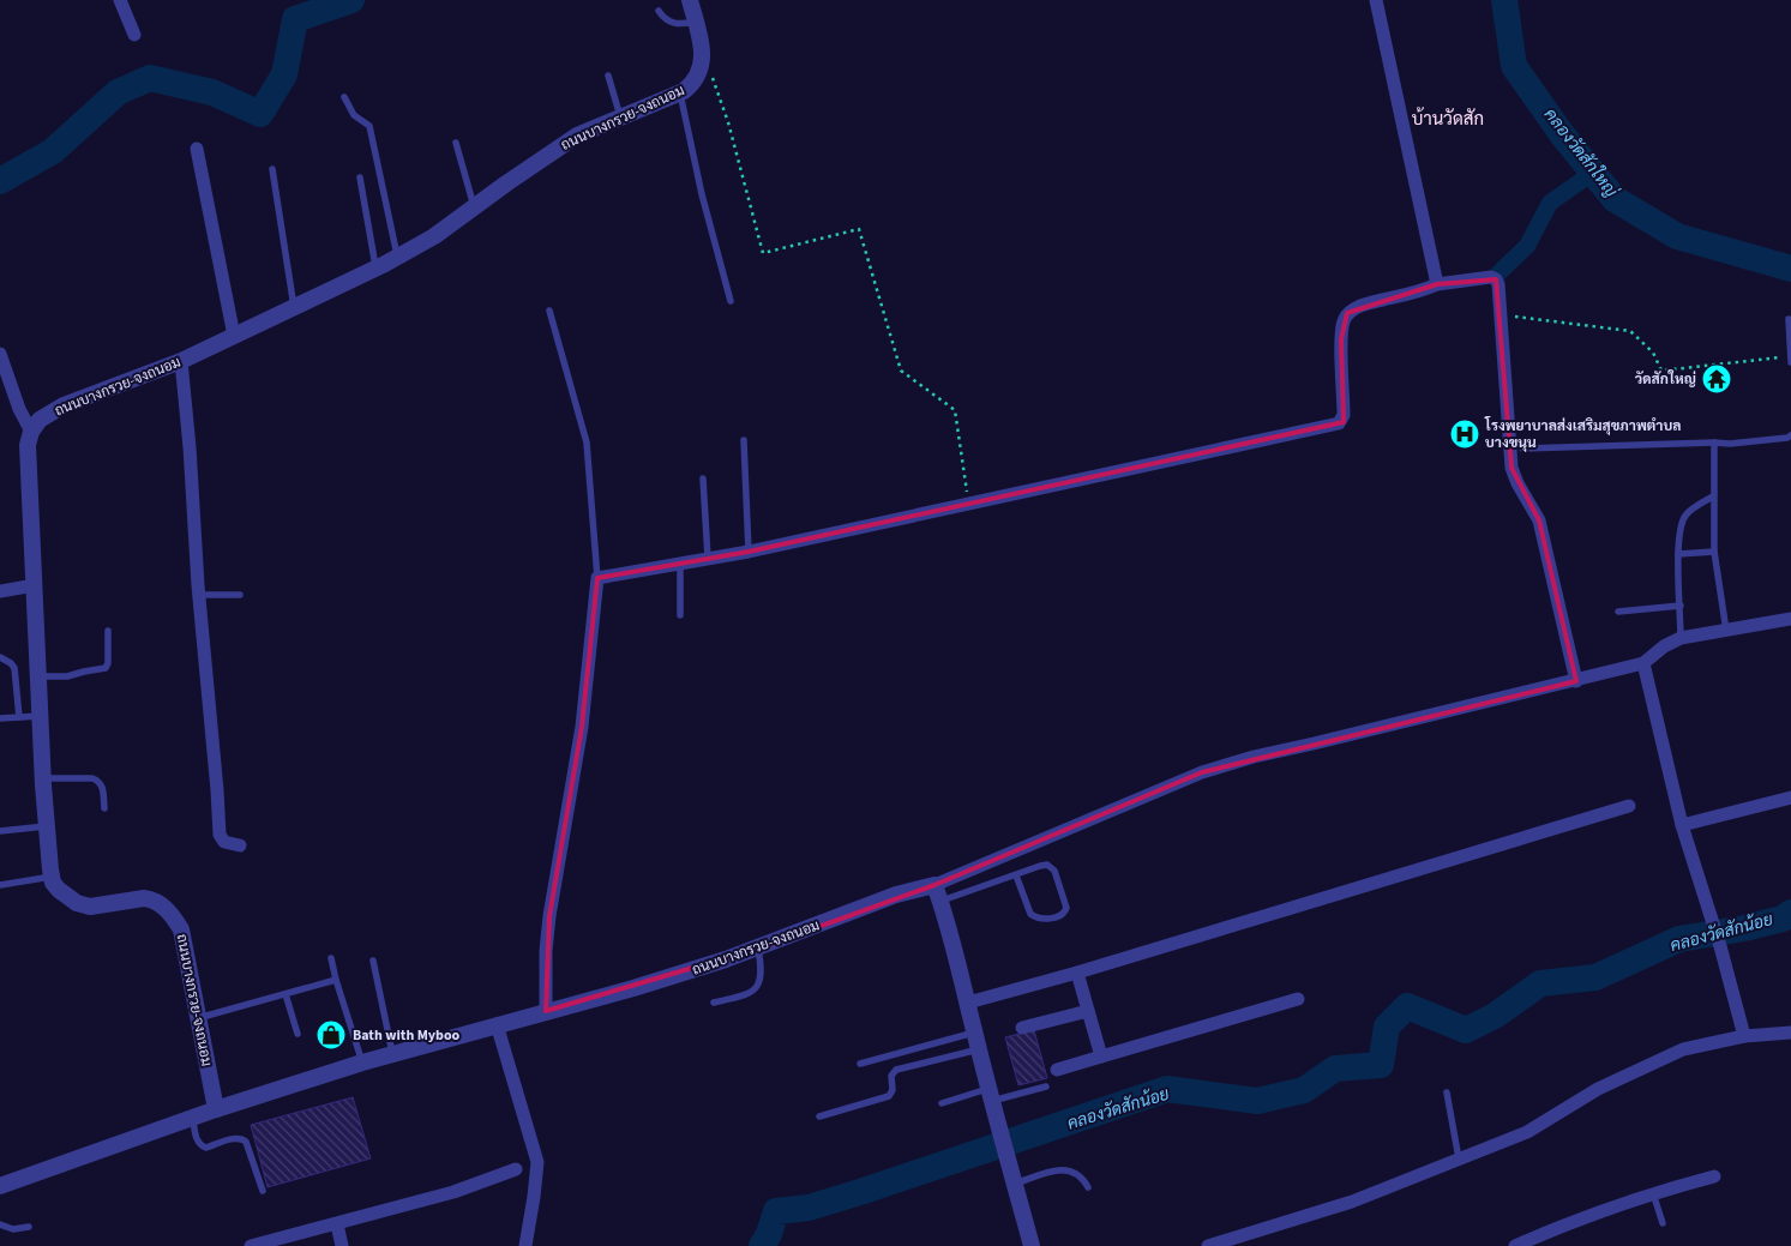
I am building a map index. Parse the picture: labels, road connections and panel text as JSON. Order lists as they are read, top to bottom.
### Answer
{
  "streets": {
    "street": ["ถนนบางกรวย-จงถนอม"]
  },
  "districts": ["บ้านวัดสัก"],
  "water": ["คลองวัดสักใหญ่", "คลองวัดสักน้อย"],
  "places": {
    "temple": ["วัดสักใหญ่"],
    "hospital": ["โรงพยาบาลส่งเสริมสุขภาพตำบล บางขนุน"],
    "shop": ["Bath with Myboo"]
  }
}
